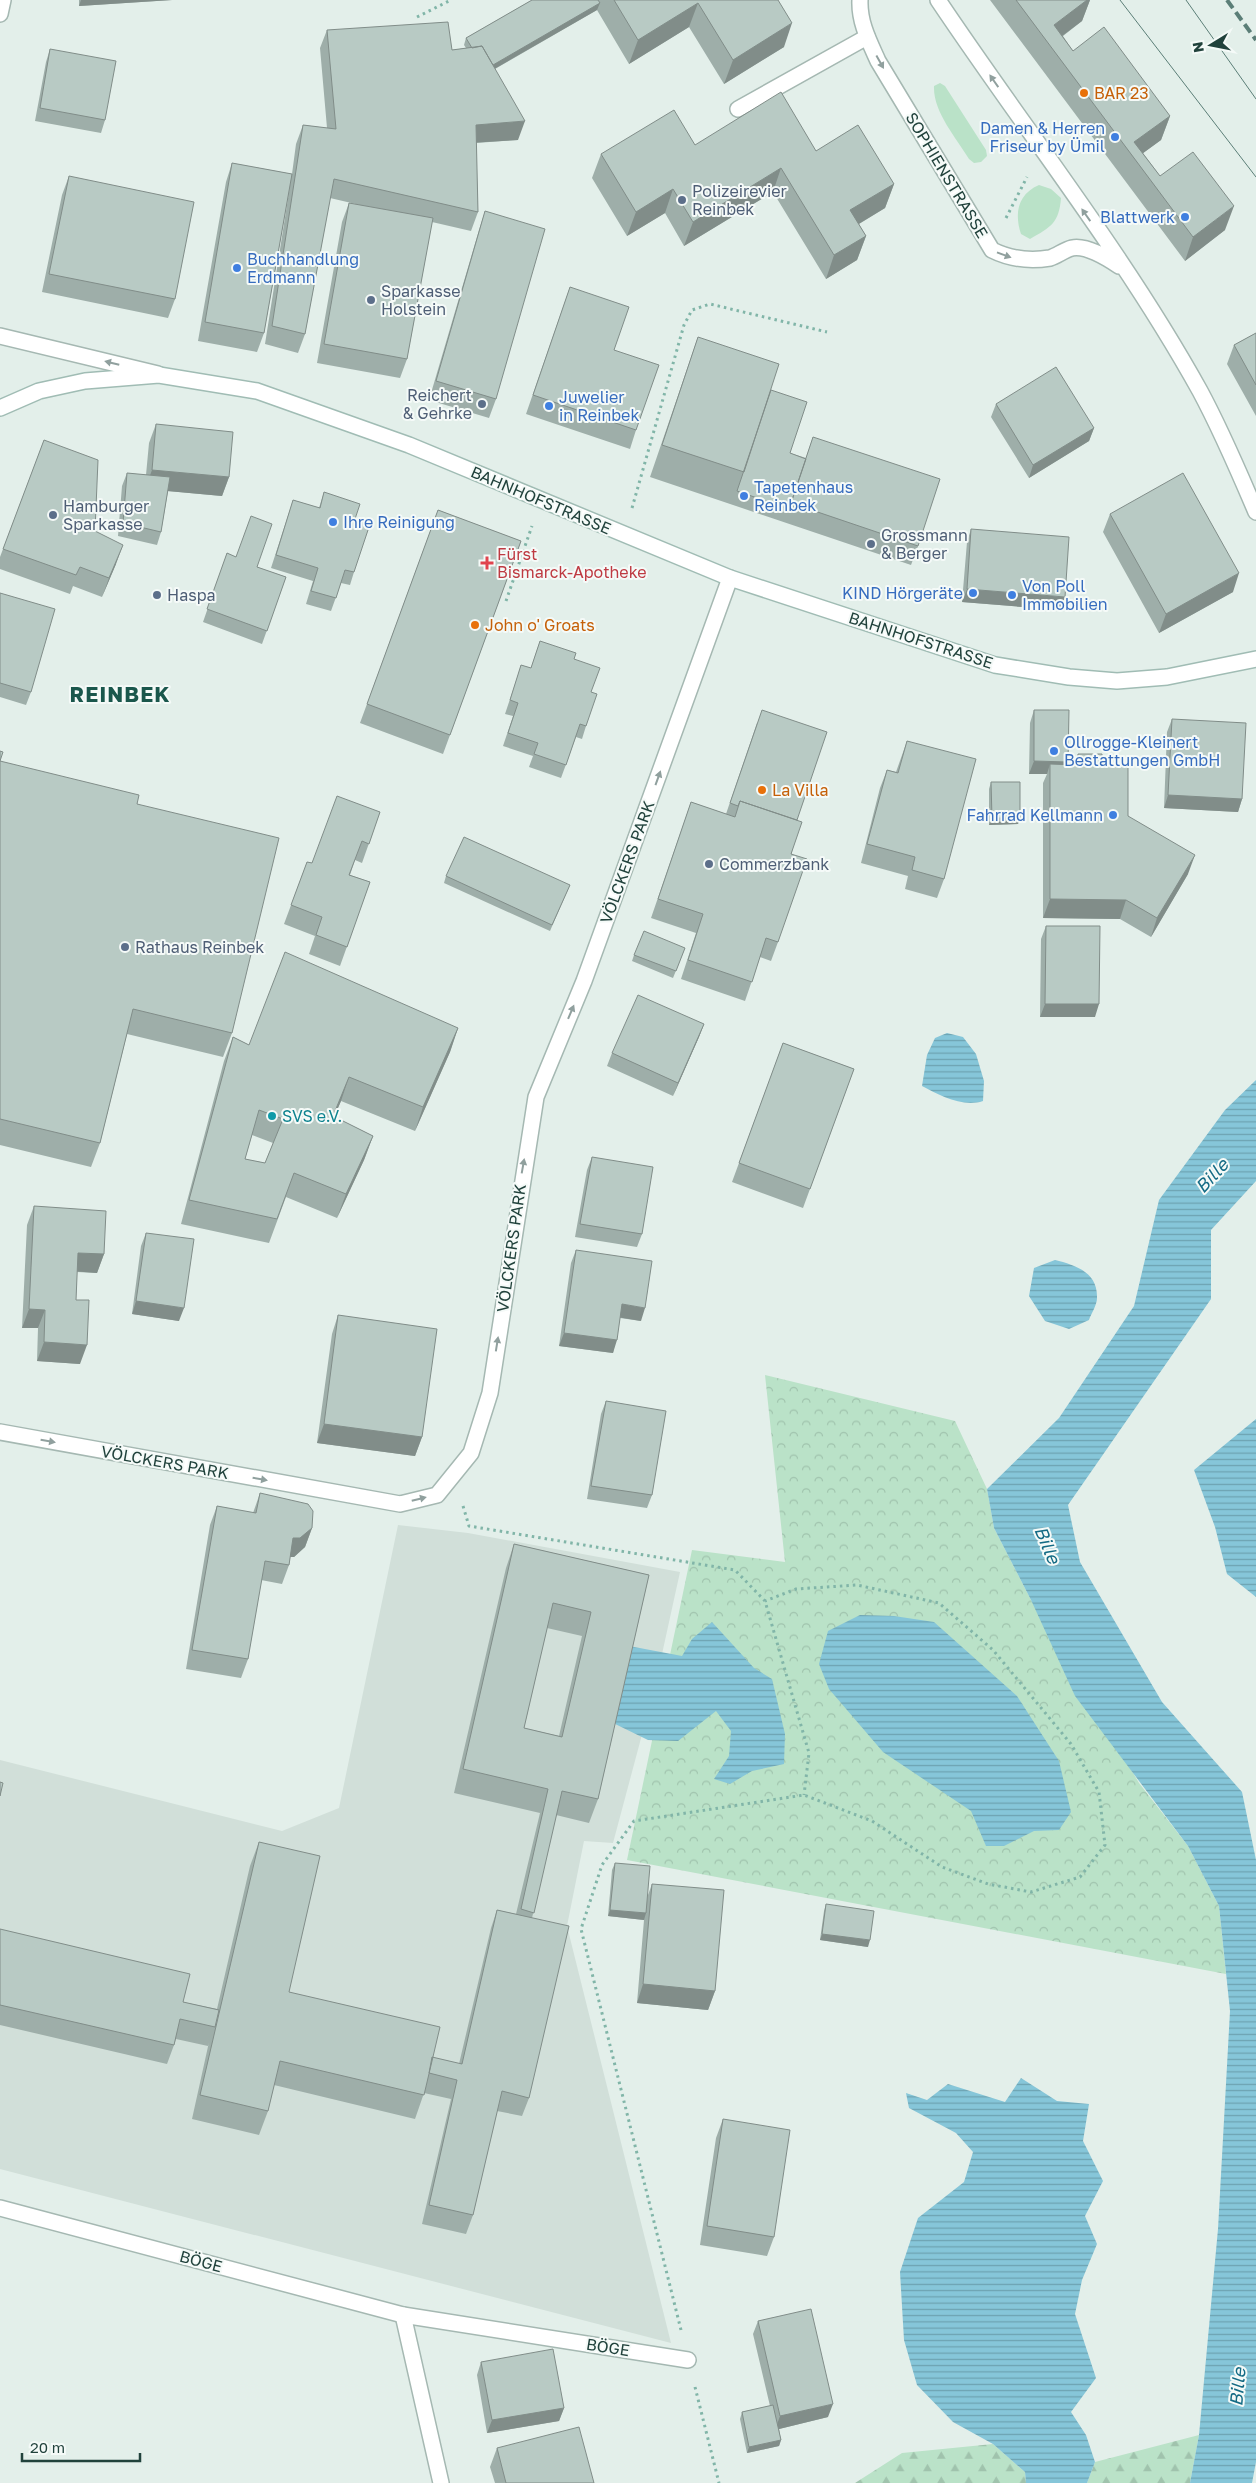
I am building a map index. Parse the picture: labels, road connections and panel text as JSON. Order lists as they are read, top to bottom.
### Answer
{
  "streets": {
    "street": [
      "SOPHIENSTRASSE",
      "BAHNHOFSTRASSE",
      "VÖLCKERS PARK",
      "BÖGE"
    ]
  },
  "crossings": [
    ["BAHNHOFSTRASSE", "VÖLCKERS PARK"]
  ],
  "districts": ["REINBEK"],
  "water": ["Bille"],
  "places": {
    "other": [
      "BAR 23",
      "Damen & Herren Friseur by Ümil",
      "Polizeirevier Reinbek",
      "Blattwerk",
      "Buchhandlung Erdmann",
      "Sparkasse Holstein",
      "Reichert & Gehrke",
      "Juwelier in Reinbek",
      "Tapetenhaus Reinbek",
      "Hamburger Sparkasse",
      "Ihre Reinigung",
      "Grossmann & Berger",
      "KIND Hörgeräte",
      "Haspa",
      "Von Poll Immobilien",
      "John o' Groats",
      "Ollrogge-Kleinert Bestattungen GmbH",
      "La Villa",
      "Fahrrad Kellmann",
      "Commerzbank",
      "Rathaus Reinbek",
      "SVS e.V."
    ],
    "health": ["Fürst Bismarck-Apotheke"]
  },
  "scale_bar": "20 m",
  "north": "left"
}
